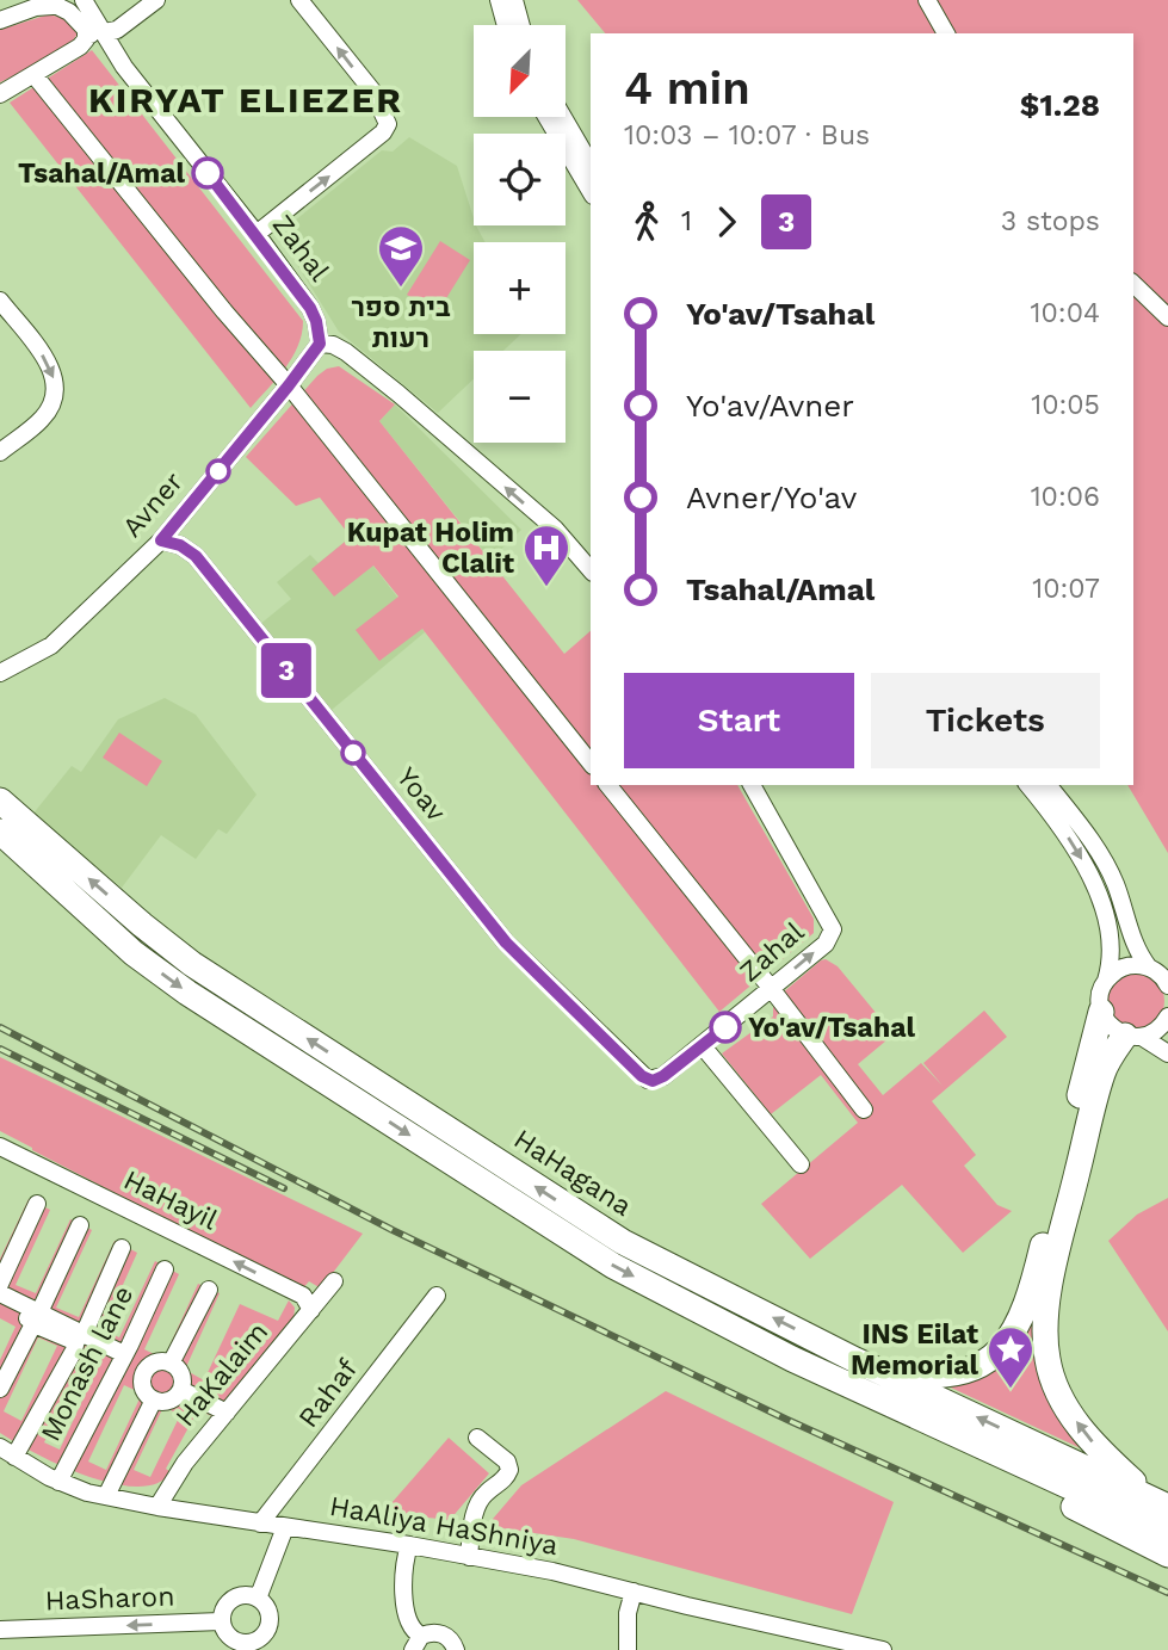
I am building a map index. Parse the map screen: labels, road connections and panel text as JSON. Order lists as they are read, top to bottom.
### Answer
{
  "streets": {
    "highway": ["HaHagana"],
    "street": [
      "Zahal",
      "Avner",
      "Yoav",
      "HaHayil",
      "Monash lane",
      "HaKalaim",
      "Rahaf",
      "HaAliya HaShniya",
      "HaSharon"
    ]
  },
  "crossings": [
    ["Zahal", "Avner"],
    ["Zahal", "Yoav"],
    ["Avner", "Yoav"],
    ["HaHayil", "HaKalaim"],
    ["Monash lane", "HaAliya HaShniya"],
    ["HaKalaim", "HaAliya HaShniya"],
    ["Rahaf", "HaAliya HaShniya"]
  ],
  "one_way": ["HaSharon"],
  "districts": ["KIRYAT ELIEZER"],
  "places": {
    "other": ["Tsahal/Amal", "Yo'av/Tsahal"],
    "school or university": ["בית ספר רעות"],
    "hospital": ["Kupat Holim Clalit"],
    "place": ["INS Eilat Memorial"]
  },
  "lines": ["bus line 3"],
  "north": "bottom left",
  "page": {
    "on_map": "3",
    "map_buttons": ["+", "−"],
    "heading": ["4 min", "10:03 – 10:07 · Bus", "$1.28"],
    "legs": ["1", "3", "3 stops"],
    "list": [
      {
        "name": "Yo'av/Tsahal",
        "value": "10:04"
      },
      {
        "name": "Yo'av/Avner",
        "value": "10:05"
      },
      {
        "name": "Avner/Yo'av",
        "value": "10:06"
      },
      {
        "name": "Tsahal/Amal",
        "value": "10:07"
      }
    ],
    "buttons": ["Start", "Tickets"]
  }
}
